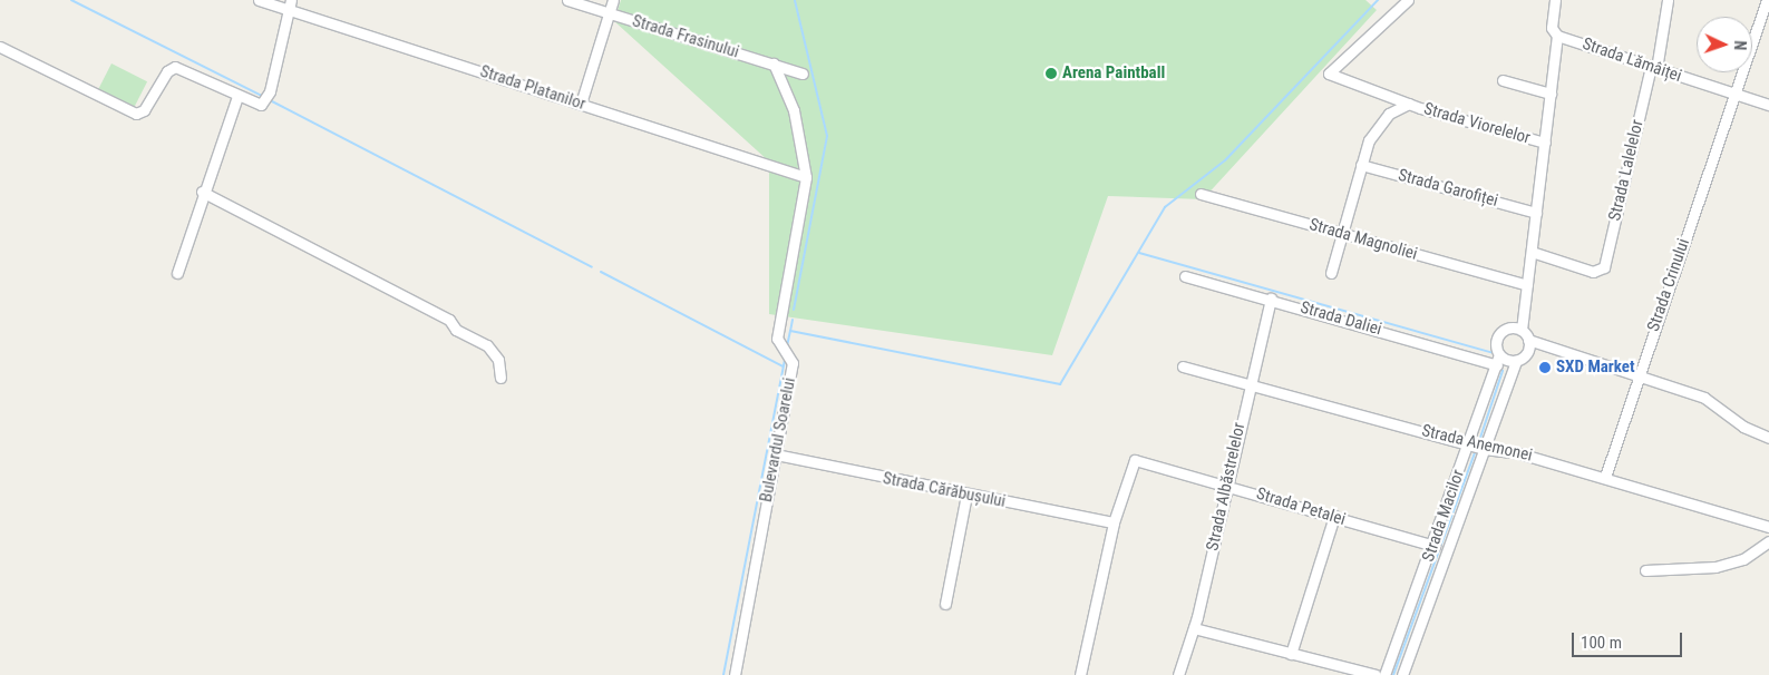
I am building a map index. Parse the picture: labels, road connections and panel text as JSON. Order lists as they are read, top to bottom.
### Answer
{
  "streets": {
    "street": [
      "Strada Frasinului",
      "Strada Lămâiței",
      "Strada Platanilor",
      "Strada Viorelelor",
      "Strada Lalelelor",
      "Strada Garofiței",
      "Strada Magnoliei",
      "Strada Crinului",
      "Strada Daliei",
      "Bulevardul Soarelui",
      "Strada Anemonei",
      "Strada Albăstrelelor",
      "Strada Cărăbușului",
      "Strada Petalei",
      "Strada Macilor"
    ]
  },
  "crossings": [
    ["Strada Lămâiței", "Strada Lalelelor"],
    ["Strada Lămâiței", "Strada Crinului"],
    ["Strada Platanilor", "Bulevardul Soarelui"],
    ["Strada Crinului", "Strada Anemonei"],
    ["Strada Daliei", "Strada Albăstrelelor"],
    ["Strada Daliei", "Strada Macilor"],
    ["Bulevardul Soarelui", "Strada Cărăbușului"],
    ["Strada Anemonei", "Strada Albăstrelelor"],
    ["Strada Anemonei", "Strada Macilor"],
    ["Strada Albăstrelelor", "Strada Petalei"],
    ["Strada Cărăbușului", "Strada Petalei"],
    ["Strada Petalei", "Strada Macilor"]
  ],
  "places": ["Arena Paintball", "SXD Market"],
  "scale_bar": "100 m",
  "north": "right"
}
